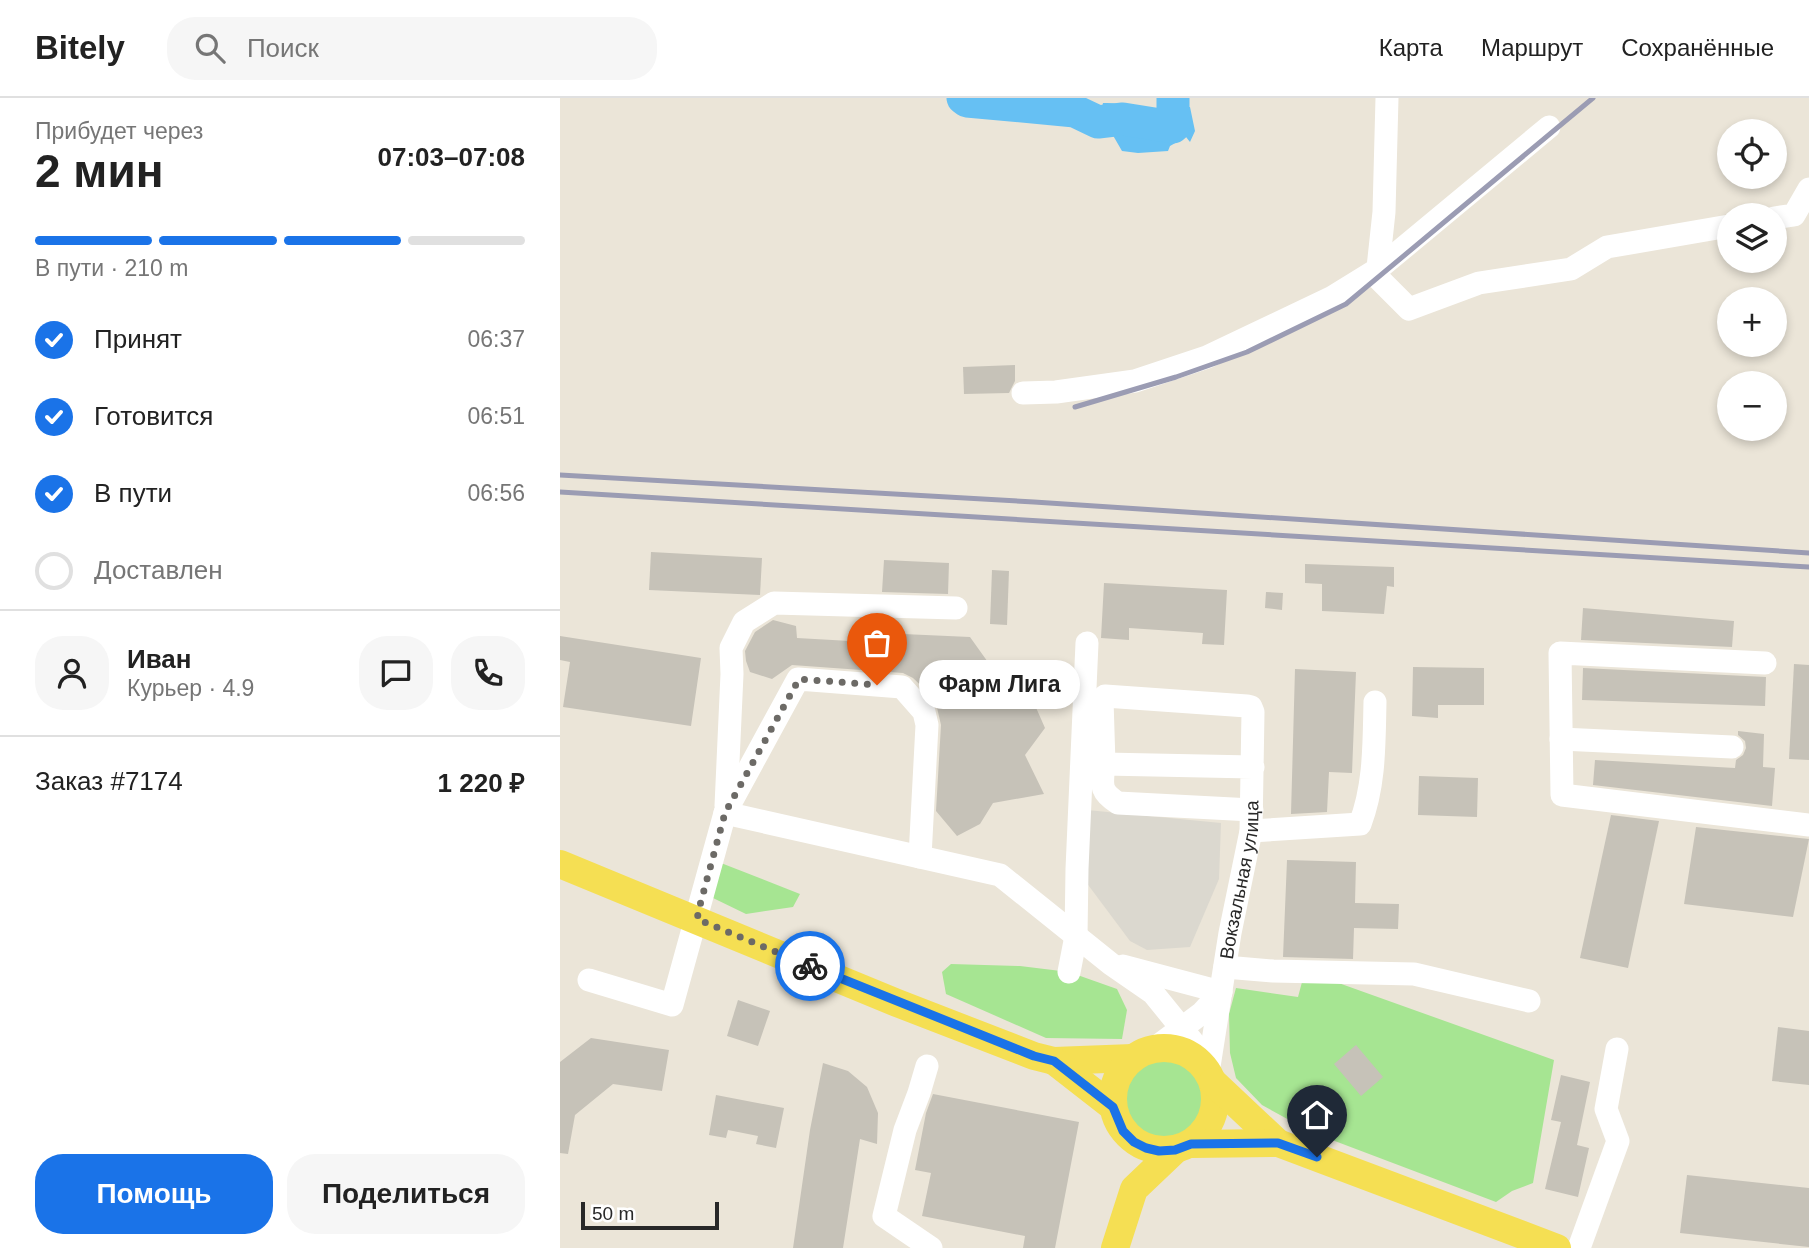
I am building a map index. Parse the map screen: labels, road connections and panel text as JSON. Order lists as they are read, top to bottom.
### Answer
{
  "streets": {
    "street": ["Вокзальная улица"]
  },
  "places": ["Фарм Лига"],
  "scale_bar": "50 m",
  "page": {
    "header": "Bitely",
    "search": "Поиск",
    "nav": ["Карта", "Маршрут", "Сохранённые"],
    "heading": ["2 мин", "Прибудет через", "07:03–07:08"],
    "panel": [
      "Иван",
      "Курьер · 4.9",
      "Заказ #7174",
      "1 220 ₽"
    ],
    "map_buttons": ["+", "−"],
    "bar": "В пути · 210 m",
    "list": [
      ["Принят", "06:37"],
      ["Готовится", "06:51"],
      ["В пути", "06:56"],
      "Доставлен"
    ],
    "bubble": "Фарм Лига",
    "buttons": ["Помощь", "Поделиться"],
    "scale": "50 m"
  }
}
